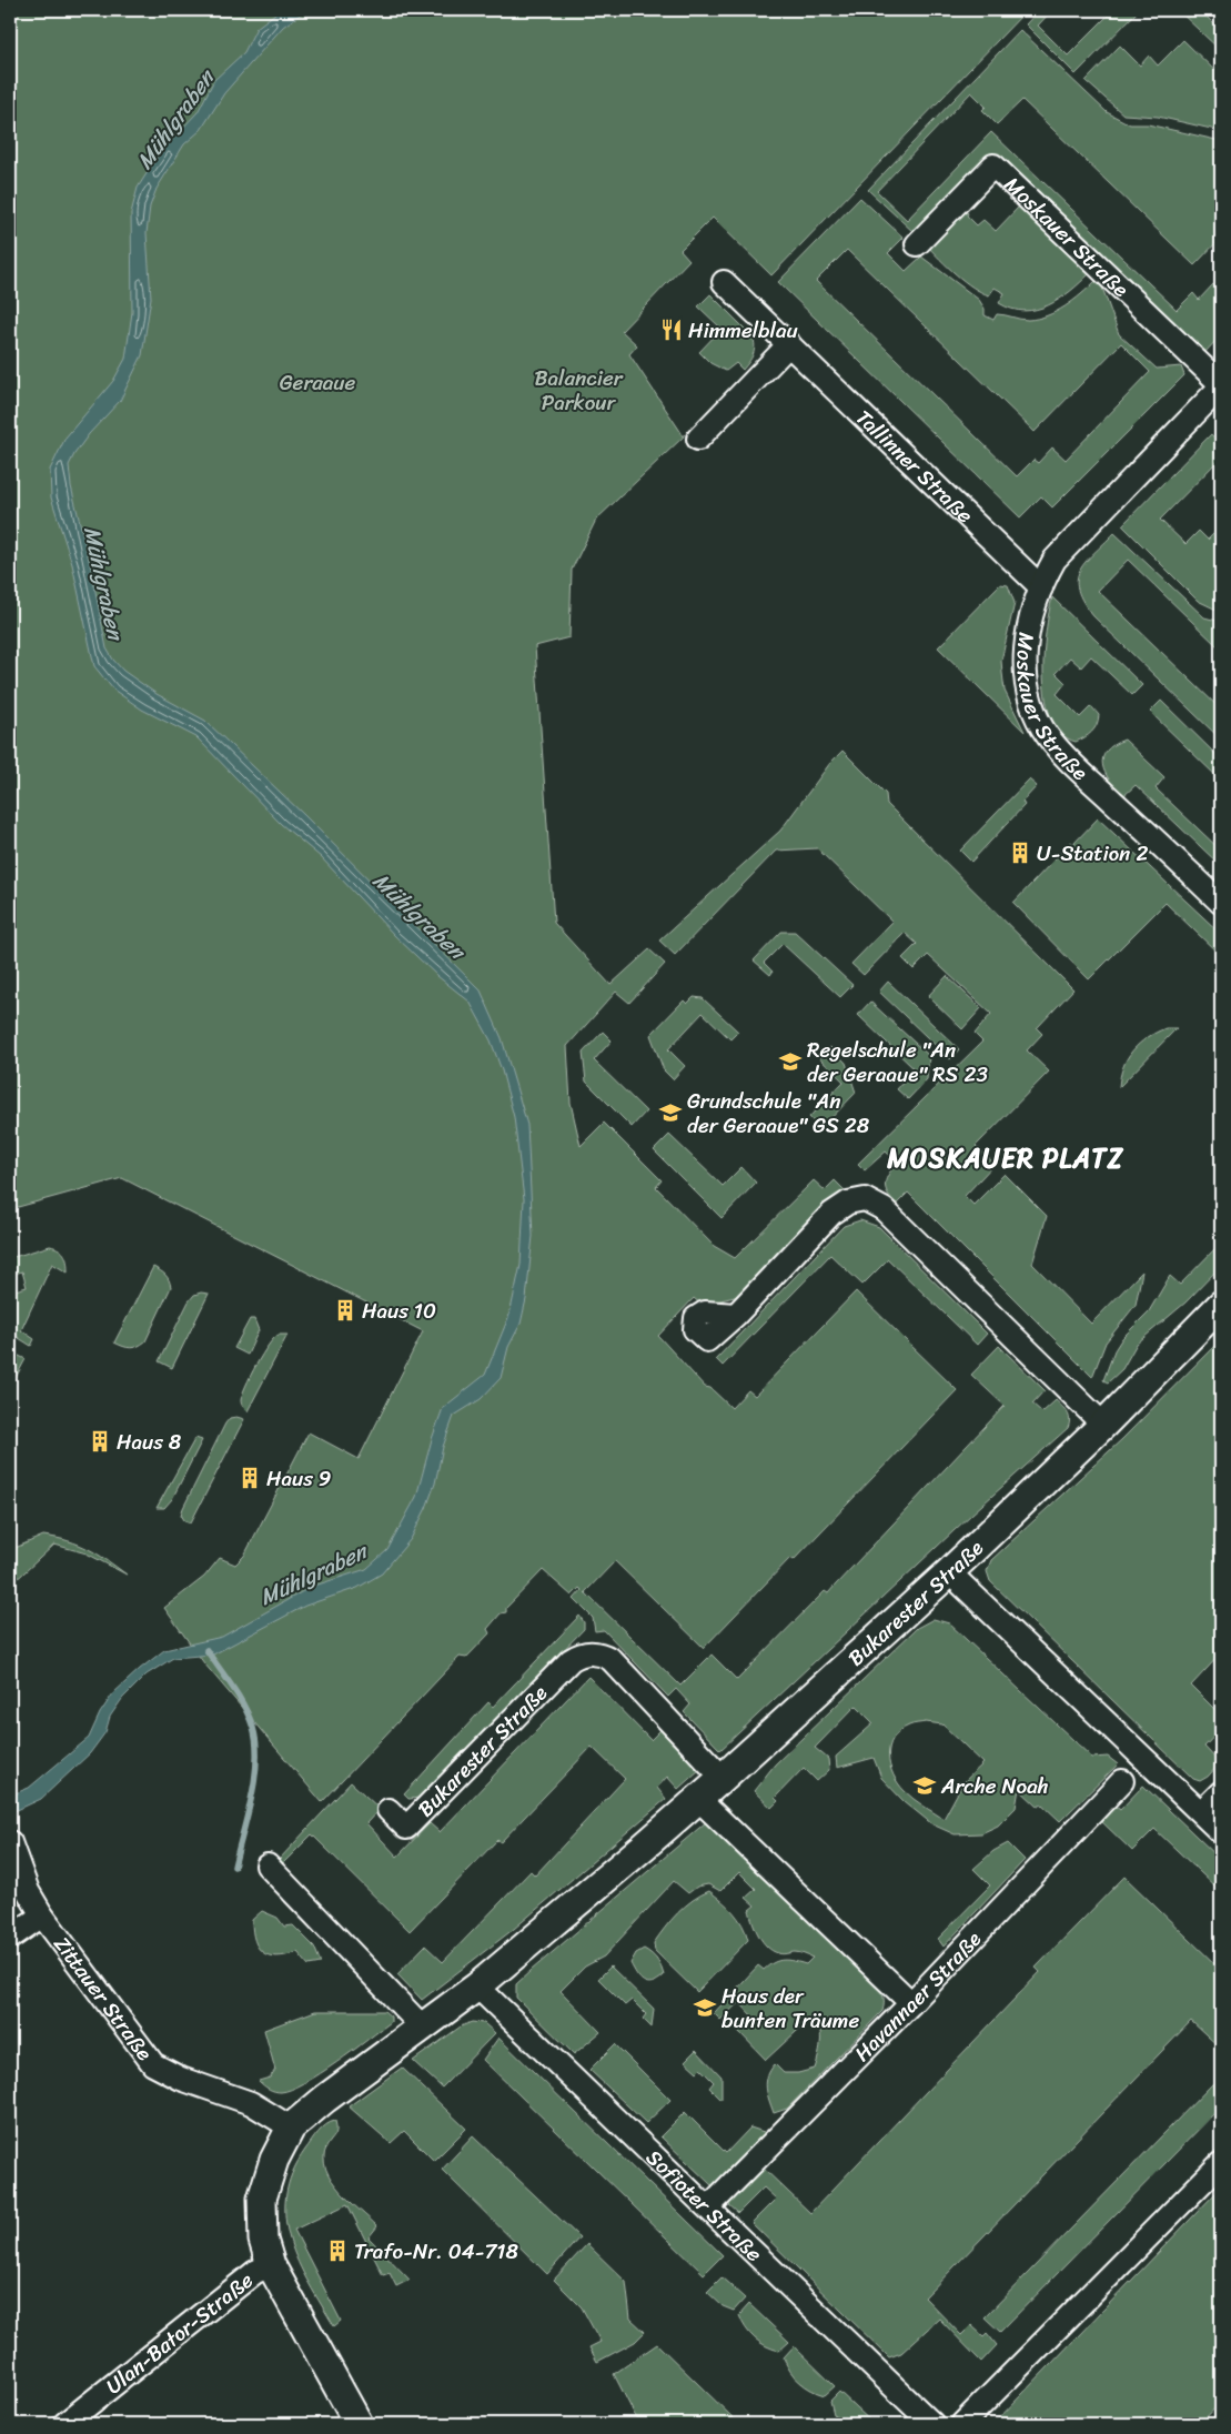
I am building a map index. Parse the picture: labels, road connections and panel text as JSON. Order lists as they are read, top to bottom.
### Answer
{
  "streets": {
    "street": [
      "Moskauer Straße",
      "Tallinner Straße",
      "Bukarester Straße",
      "Havannaer Straße",
      "Zittauer Straße",
      "Sofioter Straße",
      "Ulan-Bator-Straße"
    ]
  },
  "crossings": [
    ["Moskauer Straße", "Tallinner Straße"],
    ["Bukarester Straße", "Zittauer Straße"],
    ["Bukarester Straße", "Sofioter Straße"],
    ["Bukarester Straße", "Ulan-Bator-Straße"],
    ["Havannaer Straße", "Sofioter Straße"],
    ["Zittauer Straße", "Ulan-Bator-Straße"]
  ],
  "districts": ["MOSKAUER PLATZ"],
  "water": ["Mühlgraben"],
  "parks": ["Balancier Parkour", "Geraaue"],
  "places": {
    "restaurant": ["Himmelblau"],
    "building": [
      "U-Station 2",
      "Haus 10",
      "Haus 8",
      "Haus 9",
      "Trafo-Nr. 04-718"
    ],
    "school or university": [
      "Regelschule \"An der Geraaue\" RS 23",
      "Grundschule \"An der Geraaue\" GS 28",
      "Arche Noah",
      "Haus der bunten Träume"
    ]
  }
}
